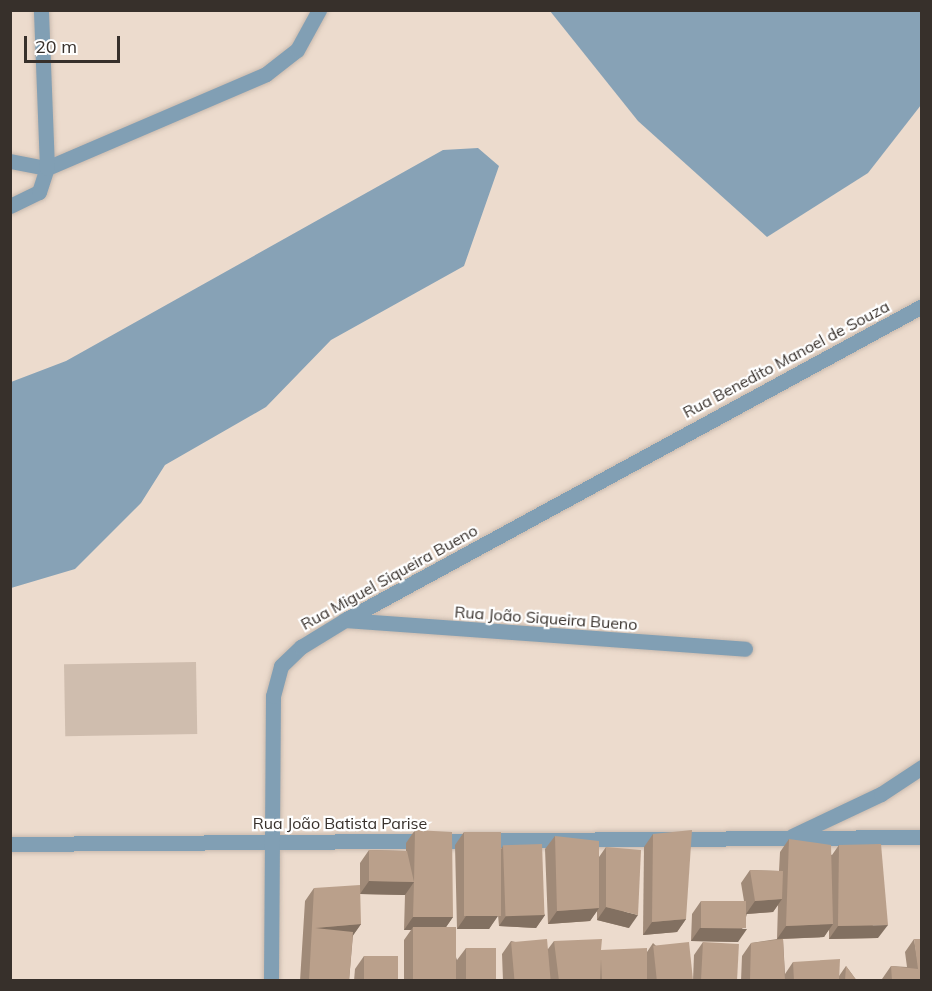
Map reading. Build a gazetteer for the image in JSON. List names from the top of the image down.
{
  "streets": {
    "street": [
      "Rua Benedito Manoel de Souza",
      "Rua Miguel Siqueira Bueno",
      "Rua João Siqueira Bueno",
      "Rua João Batista Parise"
    ]
  },
  "crossings": [
    ["Rua Benedito Manoel de Souza", "Rua Miguel Siqueira Bueno"],
    ["Rua Miguel Siqueira Bueno", "Rua João Siqueira Bueno"],
    ["Rua Miguel Siqueira Bueno", "Rua João Batista Parise"]
  ],
  "scale_bar": "20 m"
}
